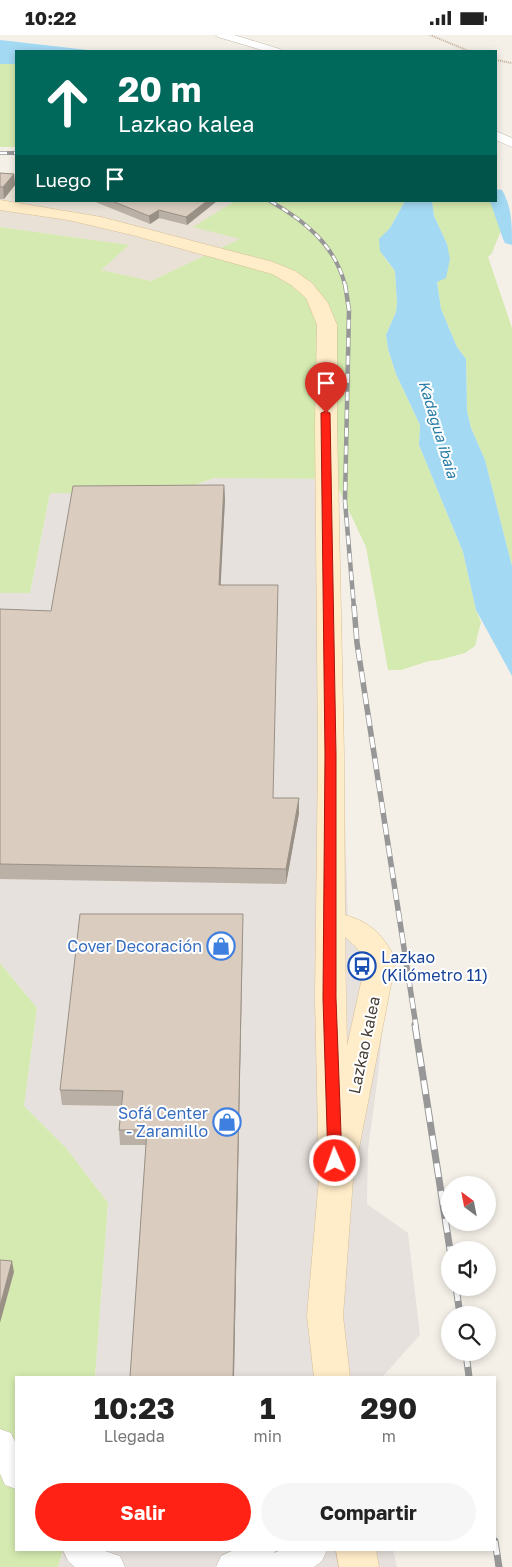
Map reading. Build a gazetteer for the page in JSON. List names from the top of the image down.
{
  "streets": {
    "street": ["Lazkao kalea"]
  },
  "water": ["Kadagua ibaia"],
  "places": {
    "shop": ["Cover Decoración", "Sofá Center - Zaramillo"],
    "bus stop": ["Lazkao (Kilómetro 11)"]
  },
  "north": "top left",
  "page": {
    "status": "10:22",
    "turn": ["20 m", "Lazkao kalea"],
    "then": "Luego",
    "eta": [
      "10:23",
      "Llegada",
      "1",
      "min",
      "290",
      "m"
    ],
    "buttons": ["Salir", "Compartir"]
  }
}
